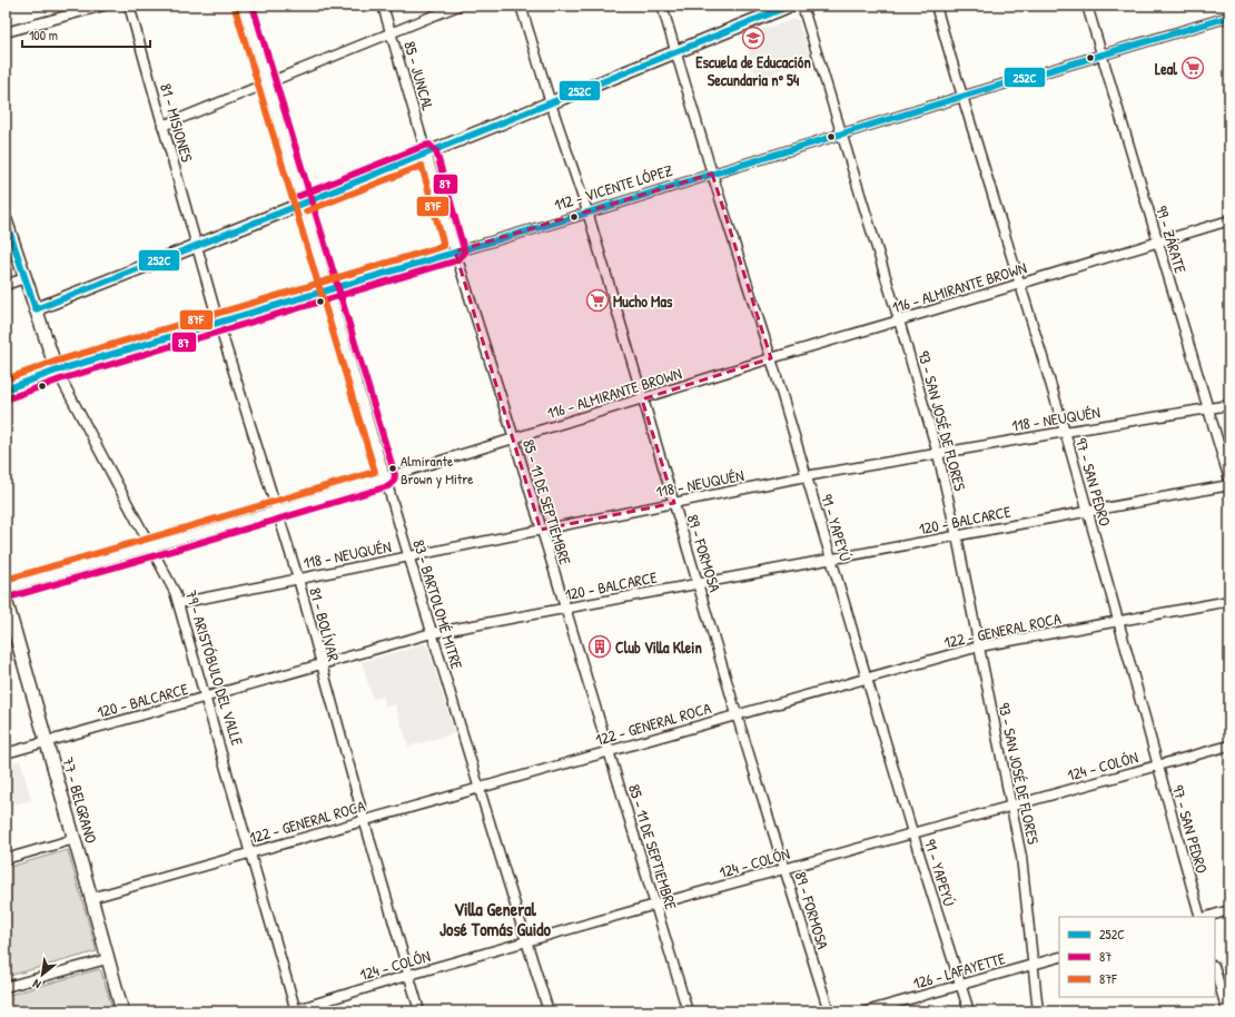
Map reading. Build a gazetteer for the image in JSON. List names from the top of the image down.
{
  "streets": {
    "street": [
      "85 - JUNCAL",
      "81 - MISIONES",
      "112 - VICENTE LÓPEZ",
      "99 - ZÁRATE",
      "116 - ALMIRANTE BROWN",
      "118 - NEUQUÉN",
      "93 - SAN JOSÉ DE FLORES",
      "97 - SAN PEDRO",
      "85 - 11 DE SEPTIEMBRE",
      "120 - BALCARCE",
      "91 - YAPEYÚ",
      "89 - FORMOSA",
      "83 - BARTOLOMÉ MITRE",
      "81 - BOLÍVAR",
      "122 - GENERAL ROCA",
      "79 - ARISTÓBULO DEL VALLE",
      "124 - COLÓN",
      "77 - BELGRANO",
      "126 - LAFAYETTE"
    ]
  },
  "crossings": [
    ["85 - JUNCAL", "85 - 11 DE SEPTIEMBRE"],
    ["81 - MISIONES", "81 - BOLÍVAR"],
    ["112 - VICENTE LÓPEZ", "99 - ZÁRATE"],
    ["112 - VICENTE LÓPEZ", "93 - SAN JOSÉ DE FLORES"],
    ["112 - VICENTE LÓPEZ", "97 - SAN PEDRO"],
    ["112 - VICENTE LÓPEZ", "85 - 11 DE SEPTIEMBRE"],
    ["112 - VICENTE LÓPEZ", "91 - YAPEYÚ"],
    ["112 - VICENTE LÓPEZ", "89 - FORMOSA"],
    ["112 - VICENTE LÓPEZ", "83 - BARTOLOMÉ MITRE"],
    ["112 - VICENTE LÓPEZ", "81 - BOLÍVAR"],
    ["112 - VICENTE LÓPEZ", "79 - ARISTÓBULO DEL VALLE"],
    ["99 - ZÁRATE", "116 - ALMIRANTE BROWN"],
    ["99 - ZÁRATE", "118 - NEUQUÉN"],
    ["116 - ALMIRANTE BROWN", "93 - SAN JOSÉ DE FLORES"],
    ["116 - ALMIRANTE BROWN", "97 - SAN PEDRO"],
    ["116 - ALMIRANTE BROWN", "85 - 11 DE SEPTIEMBRE"],
    ["116 - ALMIRANTE BROWN", "91 - YAPEYÚ"],
    ["116 - ALMIRANTE BROWN", "89 - FORMOSA"],
    ["116 - ALMIRANTE BROWN", "83 - BARTOLOMÉ MITRE"],
    ["116 - ALMIRANTE BROWN", "81 - BOLÍVAR"],
    ["116 - ALMIRANTE BROWN", "79 - ARISTÓBULO DEL VALLE"],
    ["118 - NEUQUÉN", "93 - SAN JOSÉ DE FLORES"],
    ["118 - NEUQUÉN", "97 - SAN PEDRO"],
    ["118 - NEUQUÉN", "85 - 11 DE SEPTIEMBRE"],
    ["118 - NEUQUÉN", "91 - YAPEYÚ"],
    ["118 - NEUQUÉN", "89 - FORMOSA"],
    ["118 - NEUQUÉN", "83 - BARTOLOMÉ MITRE"],
    ["118 - NEUQUÉN", "81 - BOLÍVAR"],
    ["118 - NEUQUÉN", "79 - ARISTÓBULO DEL VALLE"],
    ["93 - SAN JOSÉ DE FLORES", "120 - BALCARCE"],
    ["93 - SAN JOSÉ DE FLORES", "122 - GENERAL ROCA"],
    ["93 - SAN JOSÉ DE FLORES", "124 - COLÓN"],
    ["93 - SAN JOSÉ DE FLORES", "126 - LAFAYETTE"],
    ["97 - SAN PEDRO", "120 - BALCARCE"],
    ["97 - SAN PEDRO", "122 - GENERAL ROCA"],
    ["97 - SAN PEDRO", "124 - COLÓN"],
    ["85 - 11 DE SEPTIEMBRE", "120 - BALCARCE"],
    ["85 - 11 DE SEPTIEMBRE", "122 - GENERAL ROCA"],
    ["85 - 11 DE SEPTIEMBRE", "124 - COLÓN"],
    ["120 - BALCARCE", "91 - YAPEYÚ"],
    ["120 - BALCARCE", "89 - FORMOSA"],
    ["120 - BALCARCE", "83 - BARTOLOMÉ MITRE"],
    ["120 - BALCARCE", "81 - BOLÍVAR"],
    ["120 - BALCARCE", "79 - ARISTÓBULO DEL VALLE"],
    ["120 - BALCARCE", "77 - BELGRANO"],
    ["91 - YAPEYÚ", "122 - GENERAL ROCA"],
    ["91 - YAPEYÚ", "124 - COLÓN"],
    ["91 - YAPEYÚ", "126 - LAFAYETTE"],
    ["89 - FORMOSA", "122 - GENERAL ROCA"],
    ["89 - FORMOSA", "124 - COLÓN"],
    ["83 - BARTOLOMÉ MITRE", "122 - GENERAL ROCA"],
    ["83 - BARTOLOMÉ MITRE", "124 - COLÓN"],
    ["81 - BOLÍVAR", "122 - GENERAL ROCA"],
    ["81 - BOLÍVAR", "124 - COLÓN"],
    ["122 - GENERAL ROCA", "79 - ARISTÓBULO DEL VALLE"],
    ["122 - GENERAL ROCA", "77 - BELGRANO"],
    ["79 - ARISTÓBULO DEL VALLE", "124 - COLÓN"]
  ],
  "districts": ["Villa General José Tomás Guido"],
  "places": {
    "school or university": ["Escuela de Educación Secundaria nº 54"],
    "supermarket": ["Leal", "Mucho Mas"],
    "other": ["Almirante Brown y Mitre"],
    "building": ["Club Villa Klein"]
  },
  "lines": ["transit line 252C", "transit line 87", "transit line 87F"],
  "legend": ["252C", "87", "87F"],
  "scale_bar": "100 m",
  "north": "bottom left"
}
